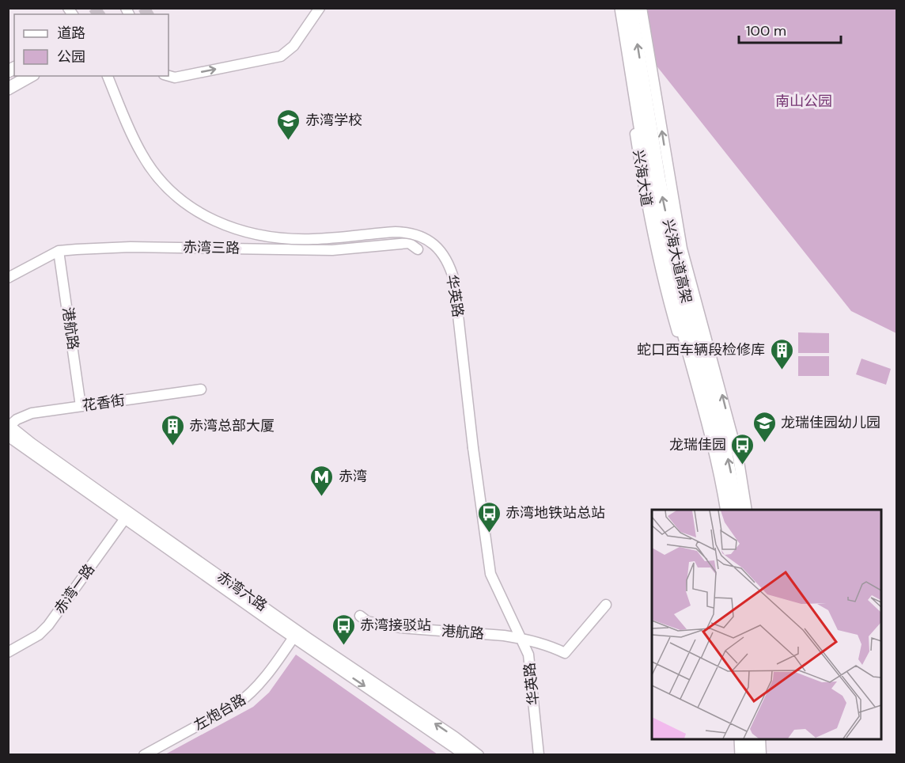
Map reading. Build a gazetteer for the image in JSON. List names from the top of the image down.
{
  "streets": {
    "main road": ["兴海大道高架"],
    "street": [
      "兴海大道",
      "赤湾三路",
      "华英路",
      "港航路",
      "花香街",
      "赤湾一路",
      "赤湾六路",
      "左炮台路"
    ]
  },
  "crossings": [
    ["赤湾三路", "港航路"],
    ["华英路", "港航路"],
    ["港航路", "花香街"],
    ["花香街", "赤湾六路"],
    ["赤湾一路", "赤湾六路"],
    ["赤湾六路", "左炮台路"]
  ],
  "parks": ["南山公园"],
  "places": {
    "school or university": ["赤湾学校", "龙瑞佳园幼儿园"],
    "building": ["蛇口西车辆段检修库", "赤湾总部大厦"],
    "bus stop": ["龙瑞佳园", "赤湾地铁站总站", "赤湾接驳站"],
    "metro station": ["赤湾"]
  },
  "legend": ["道路", "公园"],
  "scale_bar": "100 m"
}
